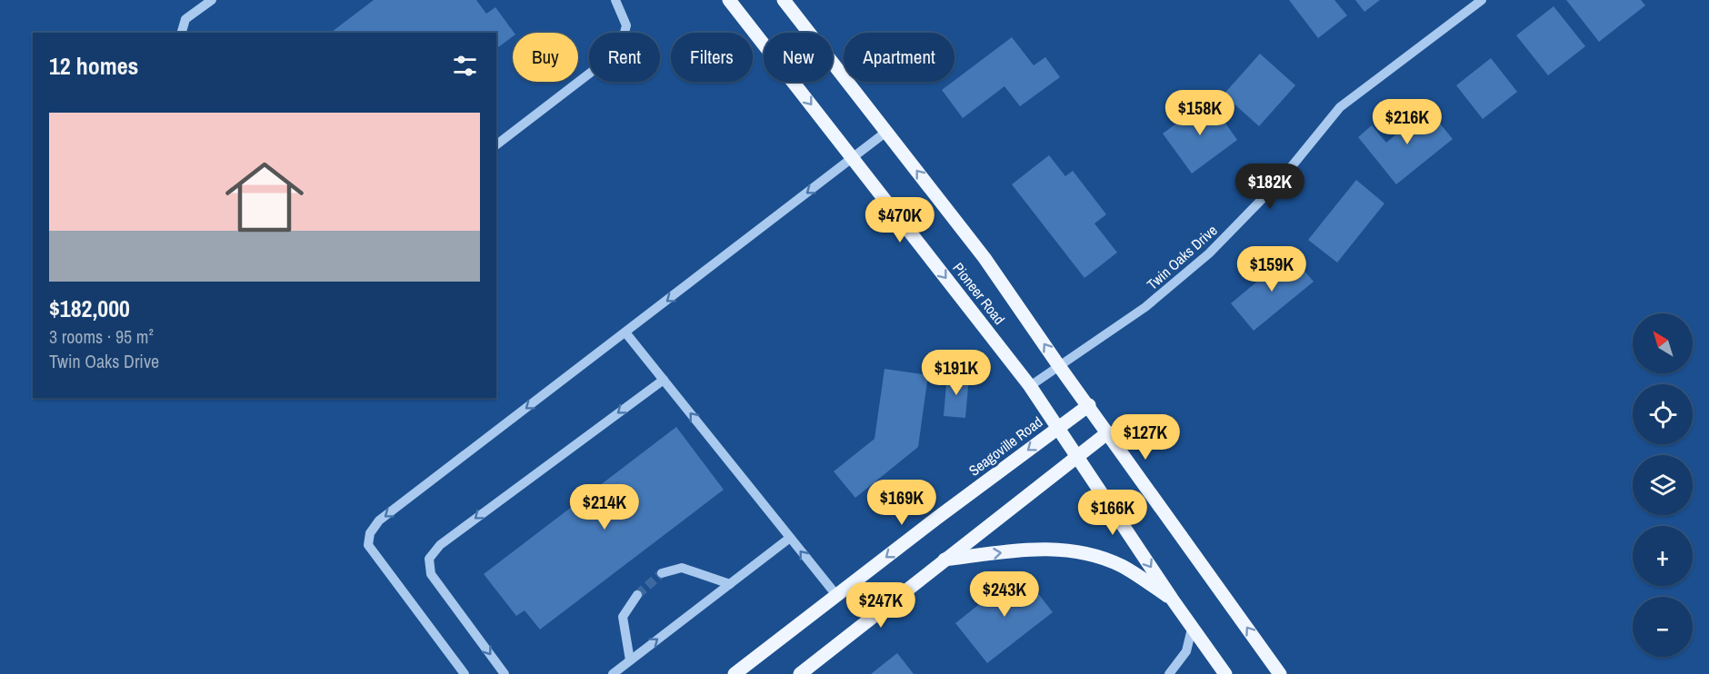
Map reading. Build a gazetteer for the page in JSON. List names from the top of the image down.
{
  "streets": {
    "main road": ["Pioneer Road", "Seagoville Road"],
    "street": ["Twin Oaks Drive"]
  },
  "crossings": [
    ["Twin Oaks Drive", "Pioneer Road"],
    ["Pioneer Road", "Seagoville Road"]
  ],
  "north": "top left",
  "page": {
    "chip": [
      "Buy",
      "Rent",
      "Filters",
      "New",
      "Apartment"
    ],
    "heading": "12 homes",
    "price": [
      "$158K",
      "$216K",
      "$182K",
      "$470K",
      "$159K",
      "$191K",
      "$127K",
      "$169K",
      "$214K",
      "$166K",
      "$243K",
      "$247K"
    ],
    "list": [
      {
        "name": "$182,000",
        "note": "3 rooms · 95 m² · Twin Oaks Drive"
      }
    ],
    "map_buttons": ["+", "−"]
  }
}
